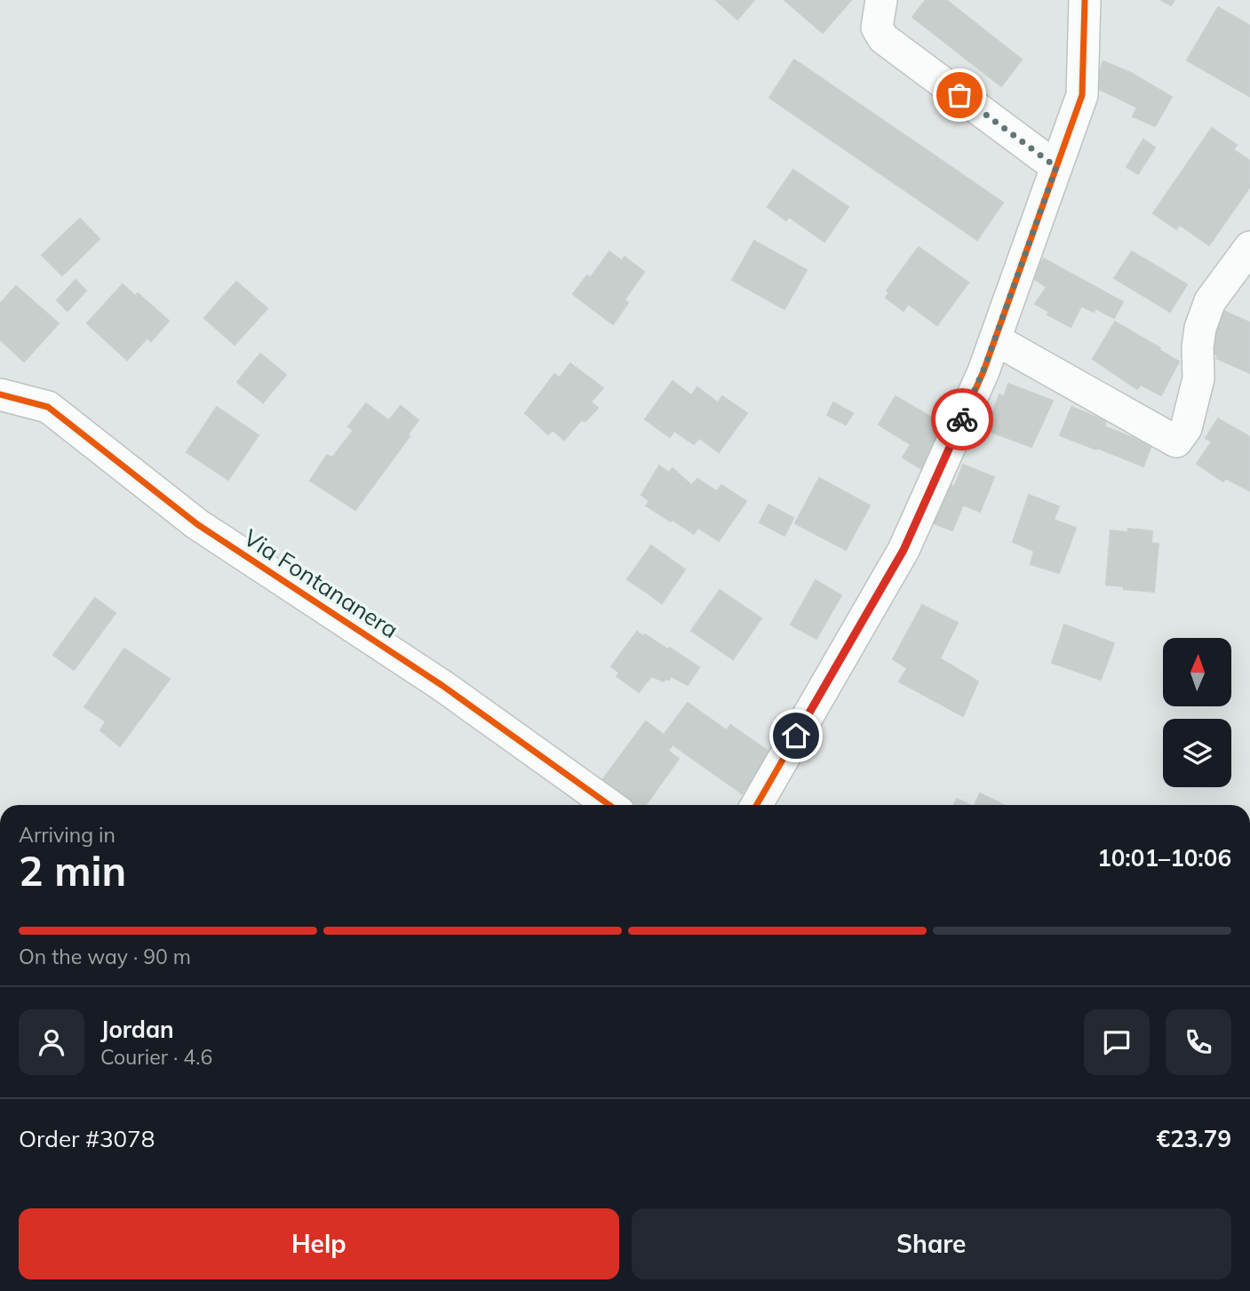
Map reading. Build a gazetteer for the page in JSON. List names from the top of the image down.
{
  "streets": {
    "street": ["Via Fontananera"]
  },
  "north": "top",
  "page": {
    "heading": ["2 min", "Arriving in", "10:01–10:06"],
    "panel": [
      "Jordan",
      "Courier · 4.6",
      "Order #3078",
      "€23.79"
    ],
    "bar": "On the way · 90 m",
    "buttons": ["Help", "Share"]
  }
}
